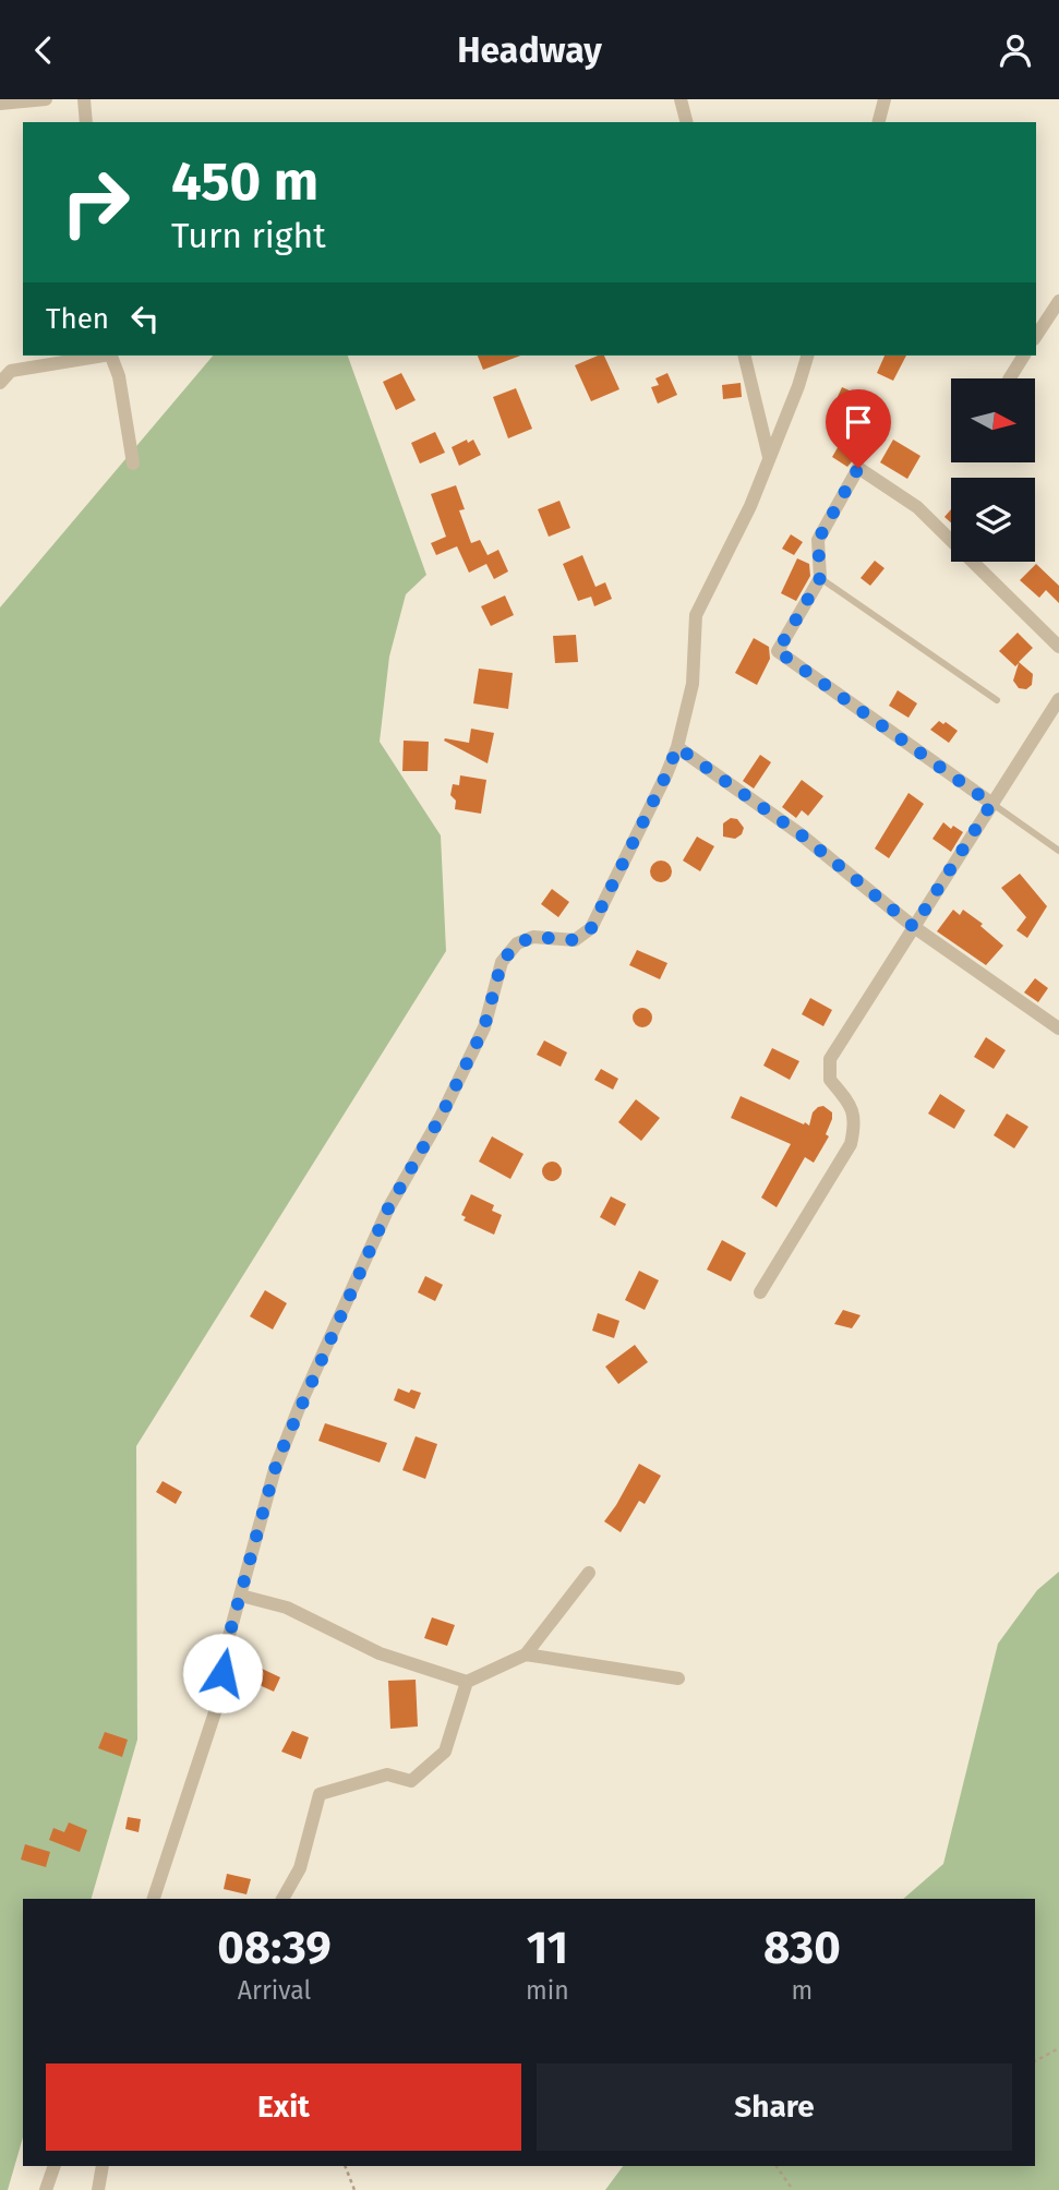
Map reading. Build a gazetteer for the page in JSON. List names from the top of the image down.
{
  "north": "right",
  "page": {
    "header": "Headway",
    "turn": ["450 m", "Turn right"],
    "then": "Then",
    "eta": [
      "08:39",
      "Arrival",
      "11",
      "min",
      "830",
      "m"
    ],
    "buttons": ["Exit", "Share"]
  }
}
